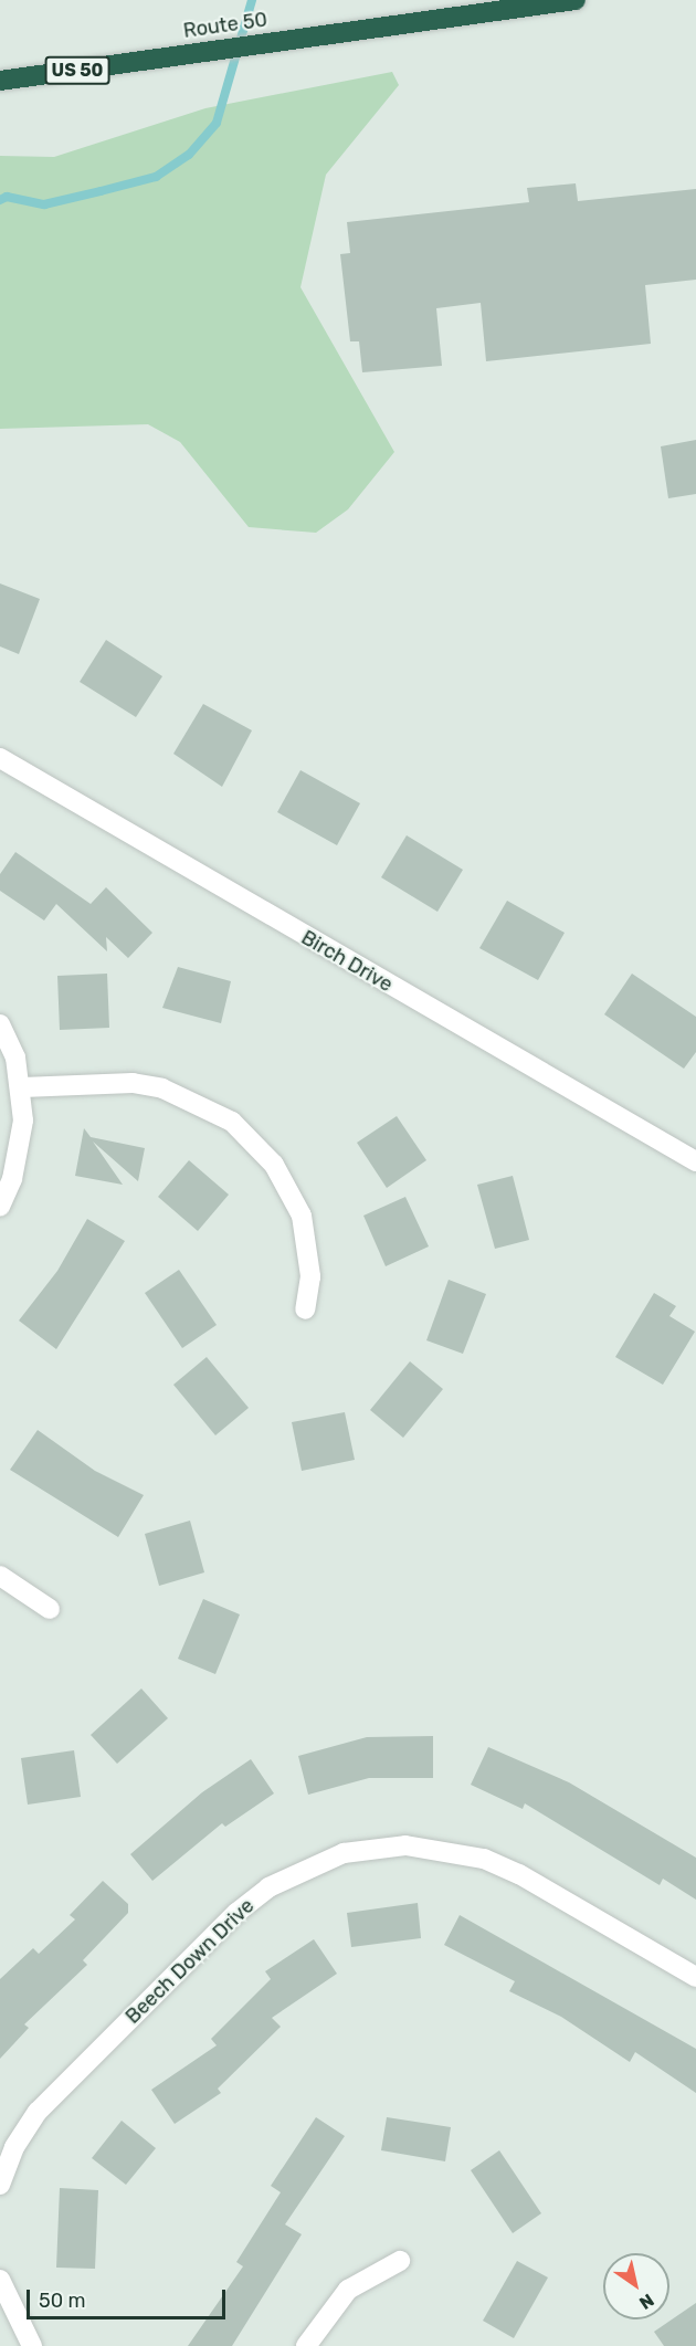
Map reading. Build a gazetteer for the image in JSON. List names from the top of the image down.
{
  "streets": {
    "highway": ["Route 50", "US 50"],
    "street": ["Birch Drive", "Beech Down Drive"]
  },
  "scale_bar": "50 m",
  "north": "bottom right"
}
